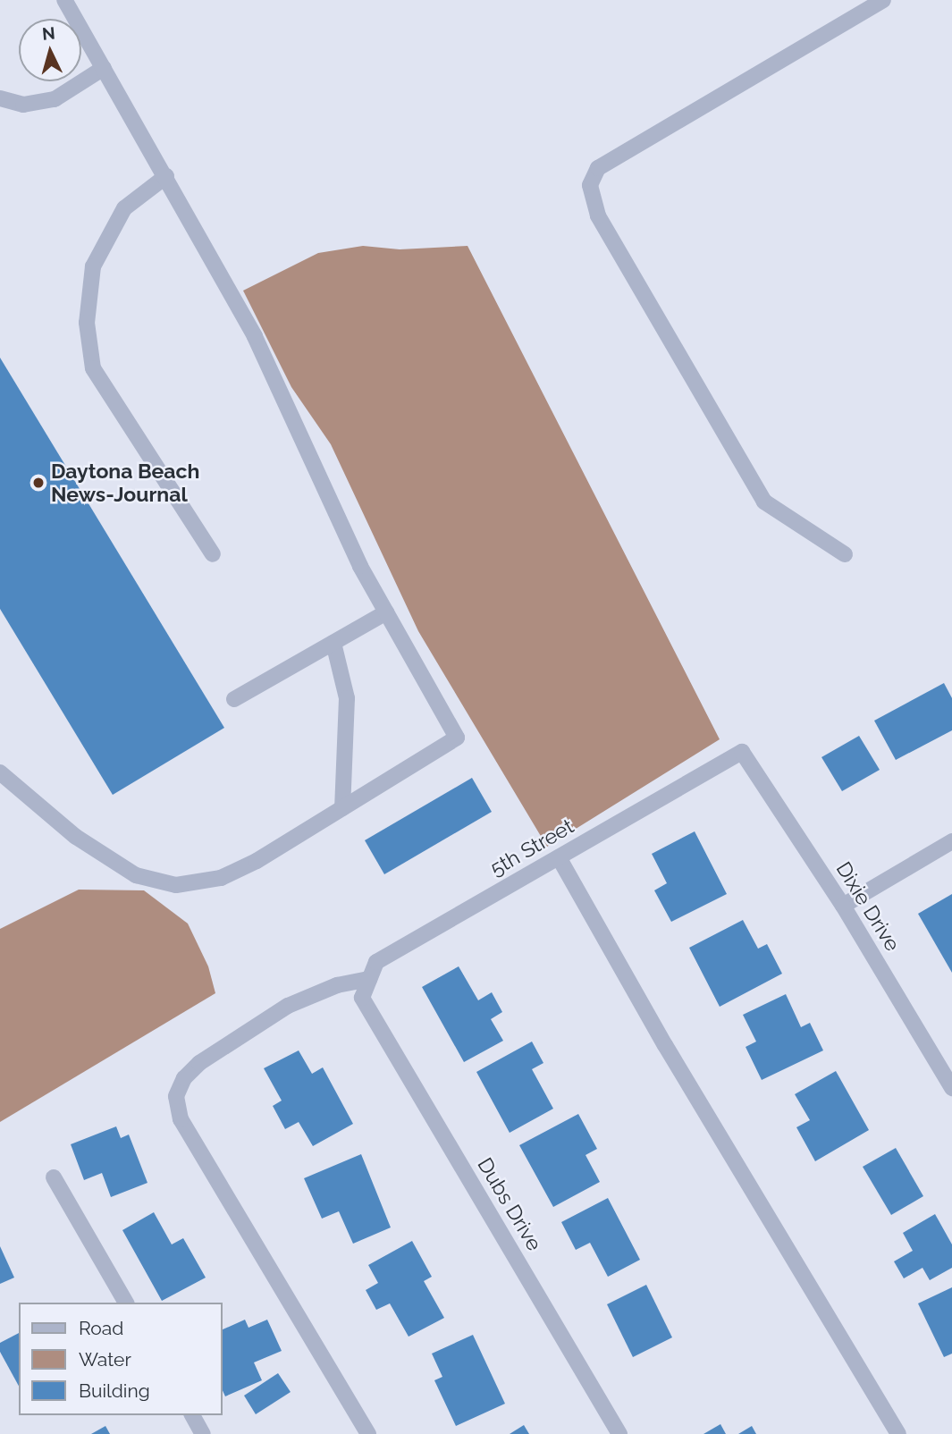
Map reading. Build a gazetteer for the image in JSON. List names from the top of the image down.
{
  "streets": {
    "street": ["5th Street", "Dixie Drive", "Dubs Drive"]
  },
  "crossings": [
    ["5th Street", "Dixie Drive"],
    ["5th Street", "Dubs Drive"]
  ],
  "places": ["Daytona Beach News-Journal"],
  "legend": ["Road", "Water", "Building"],
  "north": "top"
}
